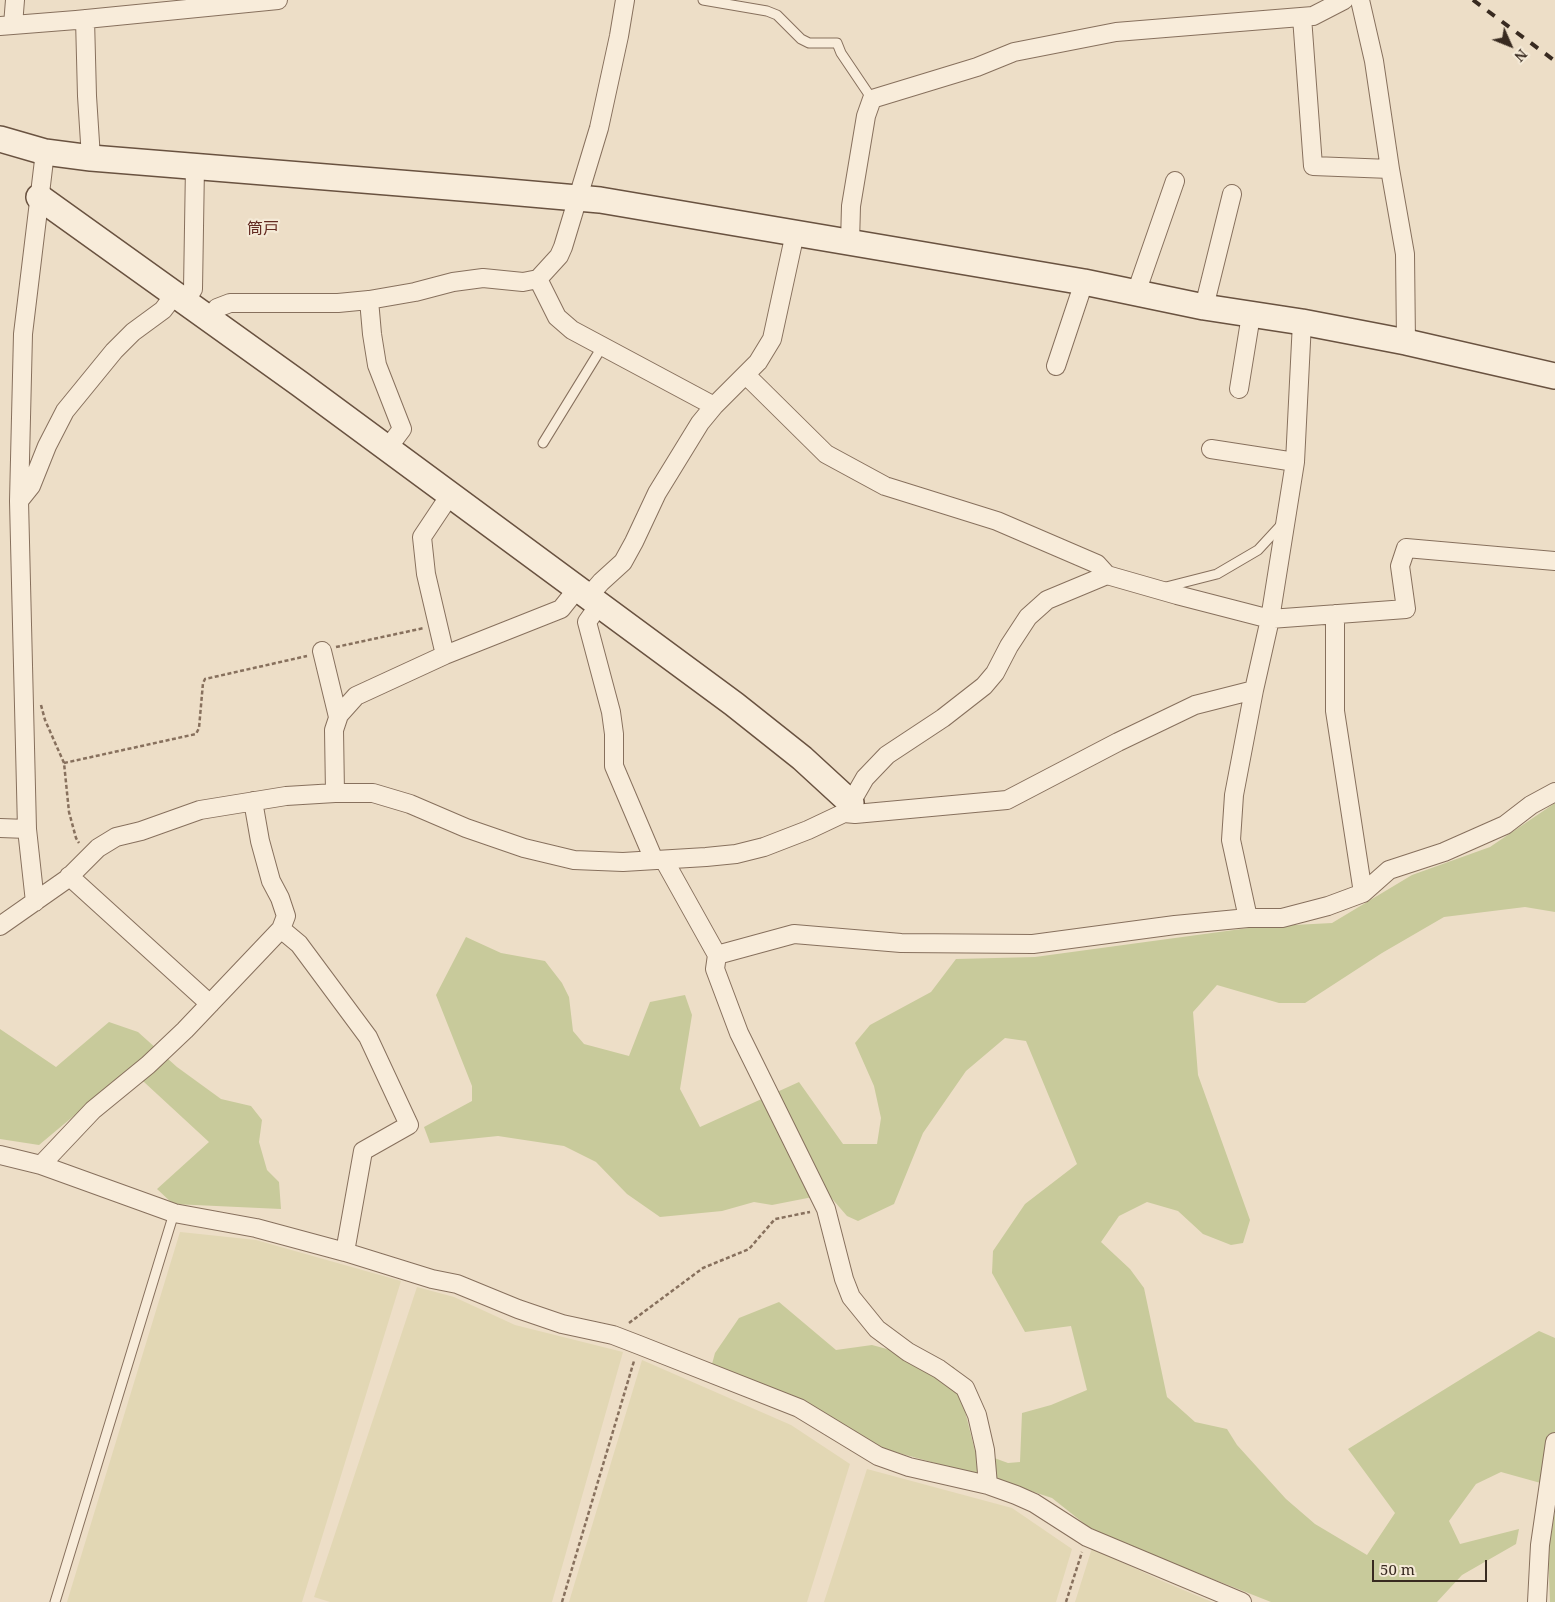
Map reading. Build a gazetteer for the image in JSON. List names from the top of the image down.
{
  "districts": ["筒戸"],
  "scale_bar": "50 m",
  "north": "bottom right"
}
